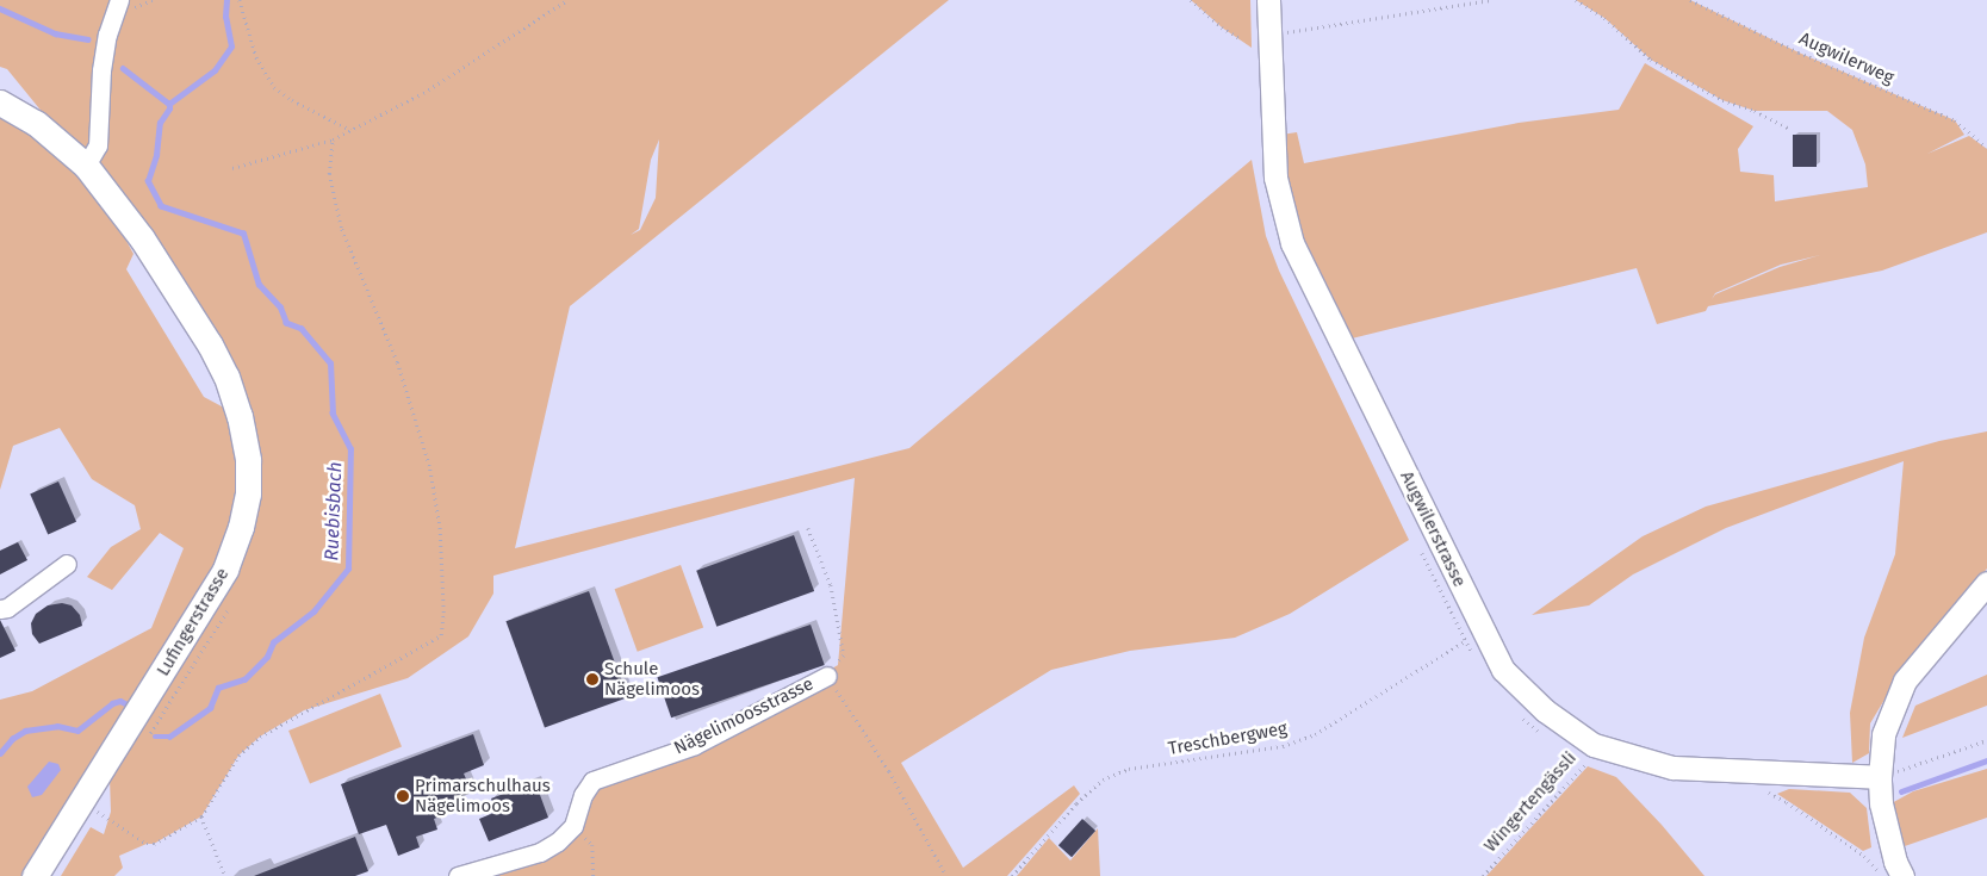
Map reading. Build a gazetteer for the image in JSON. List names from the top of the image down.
{
  "streets": {
    "main road": ["Lufingerstrasse"],
    "street": ["Augwilerstrasse", "Nägelimoosstrasse"],
    "path": ["Augwilerweg", "Treschbergweg", "Wingertengässli"]
  },
  "crossings": [
    ["Augwilerstrasse", "Wingertengässli"]
  ],
  "water": ["Ruebisbach"],
  "places": ["Schule Nägelimoos", "Primarschulhaus Nägelimoos"]
}
